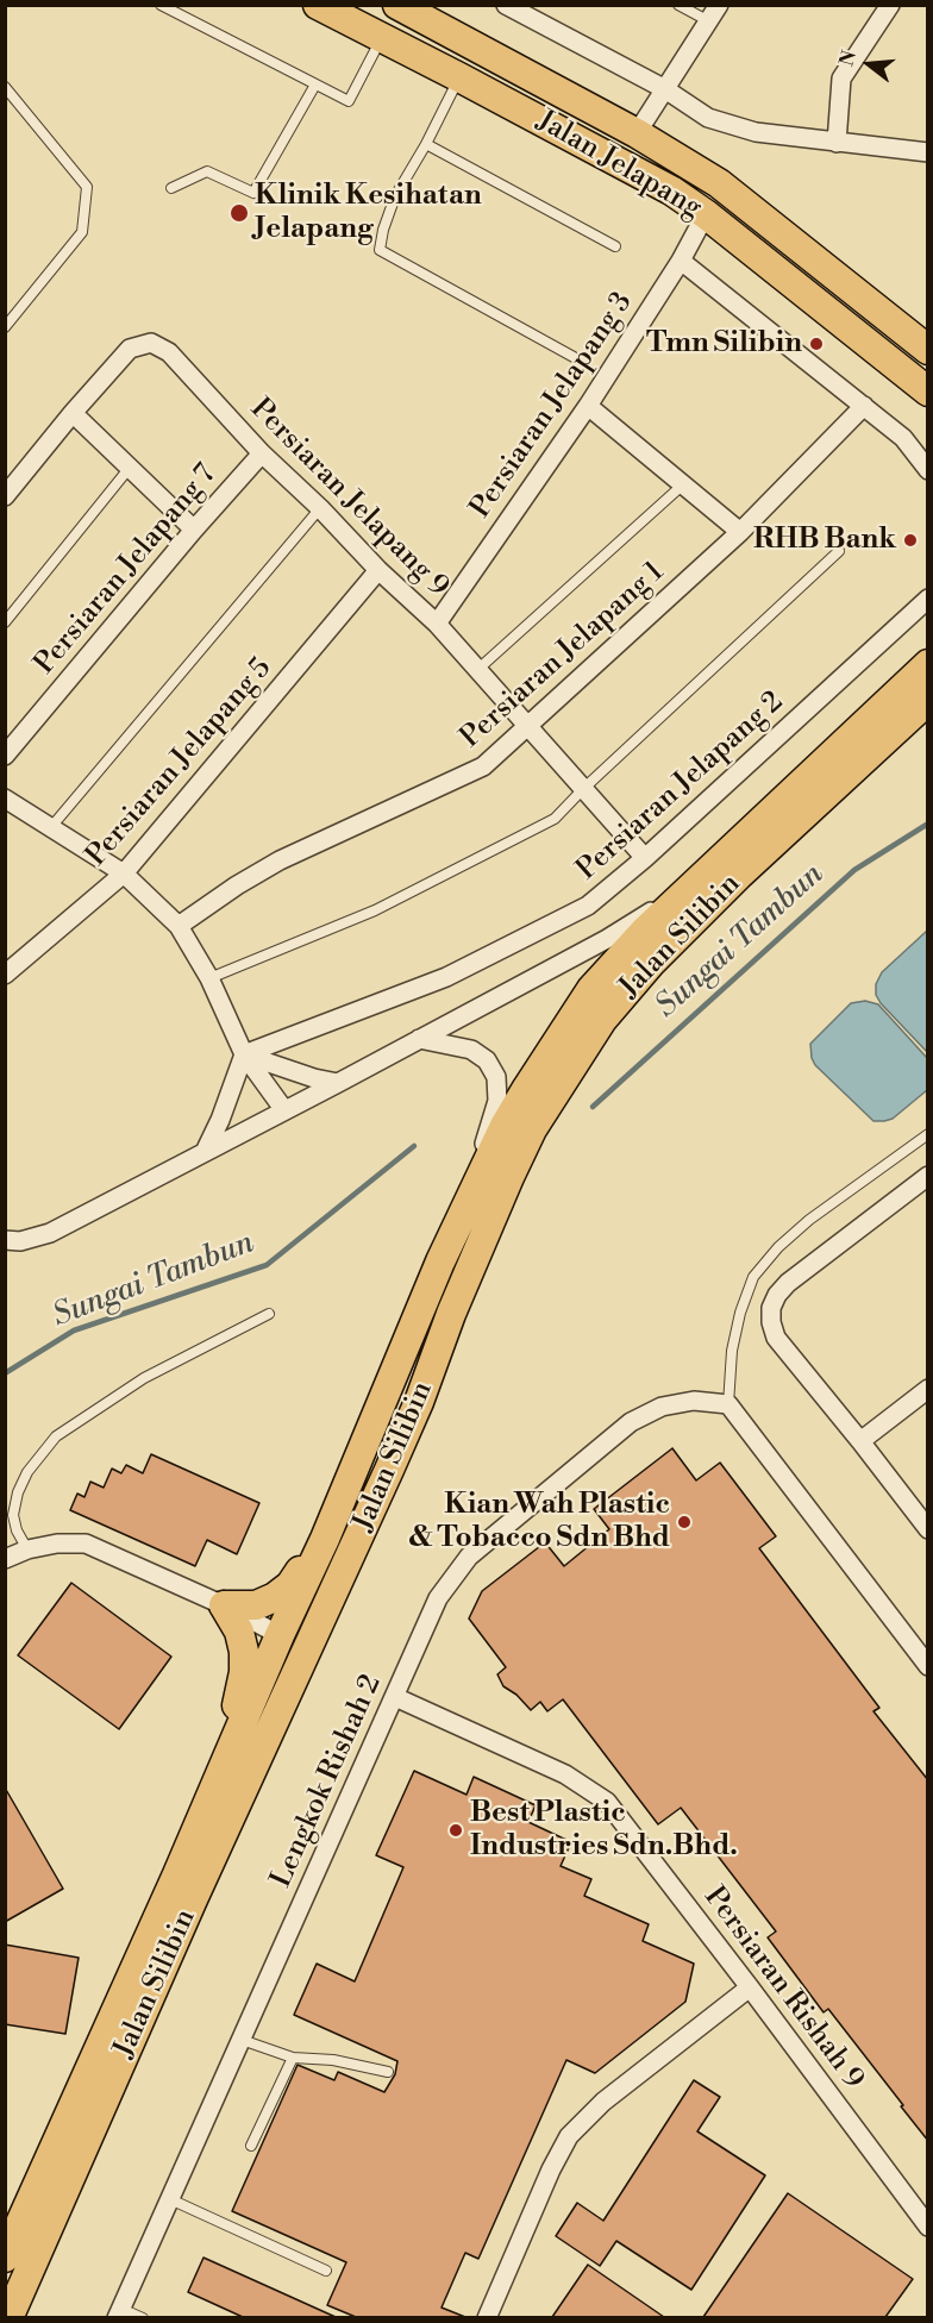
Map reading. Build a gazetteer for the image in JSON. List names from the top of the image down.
{
  "streets": {
    "main road": ["Jalan Jelapang", "Jalan Silibin"],
    "street": [
      "Persiaran Jelapang 3",
      "Persiaran Jelapang 9",
      "Persiaran Jelapang 7",
      "Persiaran Jelapang 1",
      "Persiaran Jelapang 5",
      "Persiaran Jelapang 2",
      "Lengkok Rishah 2",
      "Persiaran Rishah 9"
    ]
  },
  "crossings": [
    ["Jalan Jelapang", "Persiaran Jelapang 3"],
    ["Persiaran Jelapang 3", "Persiaran Jelapang 9"],
    ["Persiaran Jelapang 9", "Persiaran Jelapang 7"],
    ["Persiaran Jelapang 9", "Persiaran Jelapang 1"],
    ["Persiaran Jelapang 9", "Persiaran Jelapang 5"],
    ["Persiaran Jelapang 9", "Persiaran Jelapang 2"],
    ["Lengkok Rishah 2", "Persiaran Rishah 9"]
  ],
  "water": ["Sungai Tambun"],
  "places": [
    "Klinik Kesihatan Jelapang",
    "Tmn Silibin",
    "RHB Bank",
    "Kian Wah Plastic & Tobacco Sdn Bhd",
    "Best Plastic Industries Sdn.Bhd."
  ],
  "north": "left"
}
